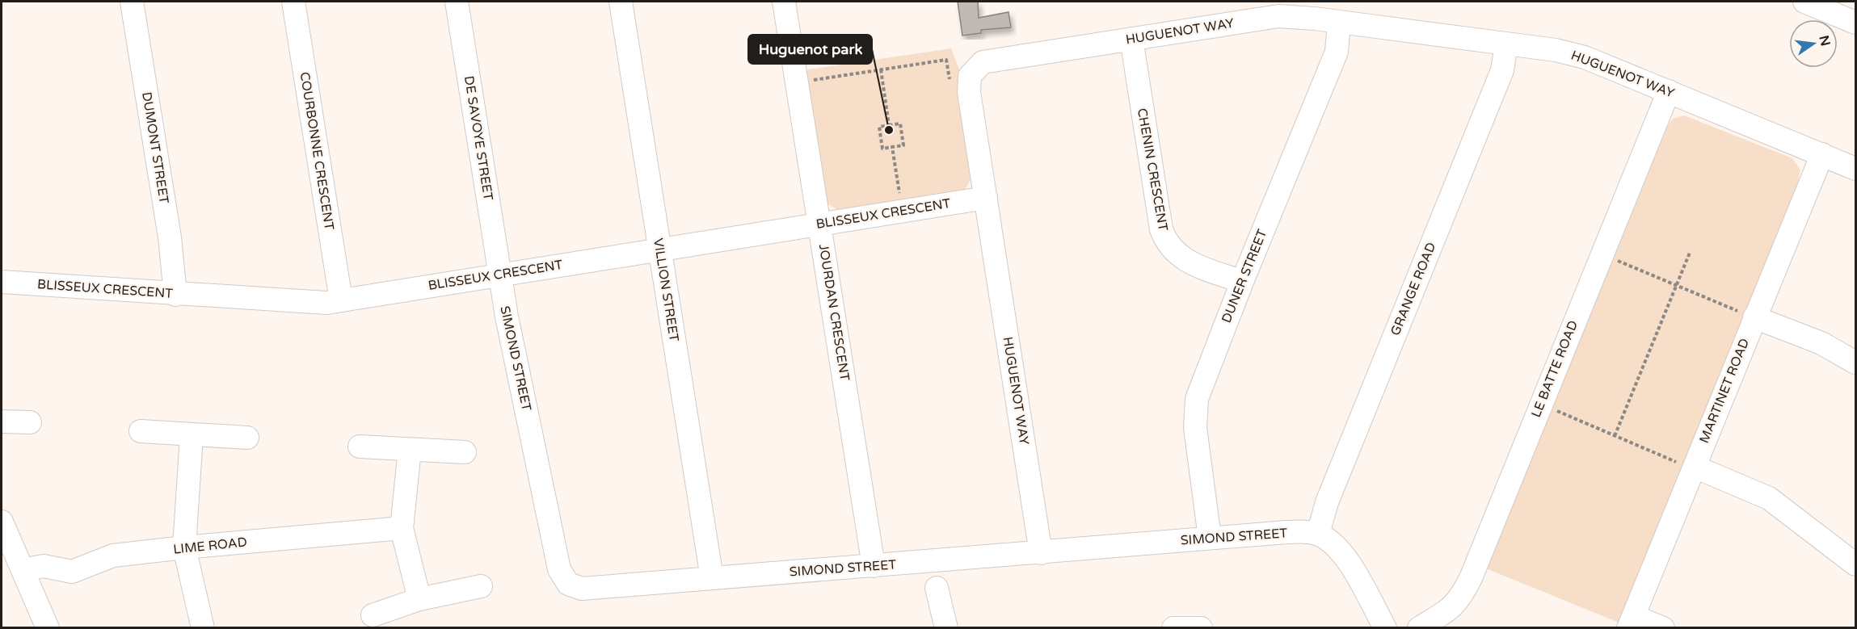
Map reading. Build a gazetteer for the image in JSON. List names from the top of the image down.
{
  "streets": {
    "street": [
      "HUGUENOT WAY",
      "DE SAVOYE STREET",
      "DUMONT STREET",
      "COURBONNE CRESCENT",
      "CHENIN CRESCENT",
      "BLISSEUX CRESCENT",
      "DUNER STREET",
      "GRANGE ROAD",
      "VILLION STREET",
      "JOURDAN CRESCENT",
      "SIMOND STREET",
      "LE BATTE ROAD",
      "MARTINET ROAD",
      "LIME ROAD"
    ]
  },
  "crossings": [
    ["HUGUENOT WAY", "CHENIN CRESCENT"],
    ["HUGUENOT WAY", "BLISSEUX CRESCENT"],
    ["HUGUENOT WAY", "DUNER STREET"],
    ["HUGUENOT WAY", "GRANGE ROAD"],
    ["HUGUENOT WAY", "SIMOND STREET"],
    ["HUGUENOT WAY", "LE BATTE ROAD"],
    ["HUGUENOT WAY", "MARTINET ROAD"],
    ["DE SAVOYE STREET", "BLISSEUX CRESCENT"],
    ["DE SAVOYE STREET", "SIMOND STREET"],
    ["DUMONT STREET", "BLISSEUX CRESCENT"],
    ["COURBONNE CRESCENT", "BLISSEUX CRESCENT"],
    ["CHENIN CRESCENT", "DUNER STREET"],
    ["BLISSEUX CRESCENT", "VILLION STREET"],
    ["BLISSEUX CRESCENT", "JOURDAN CRESCENT"],
    ["BLISSEUX CRESCENT", "SIMOND STREET"],
    ["DUNER STREET", "SIMOND STREET"],
    ["GRANGE ROAD", "SIMOND STREET"],
    ["VILLION STREET", "SIMOND STREET"],
    ["JOURDAN CRESCENT", "SIMOND STREET"]
  ],
  "places": ["Huguenot park"],
  "north": "right"
}
